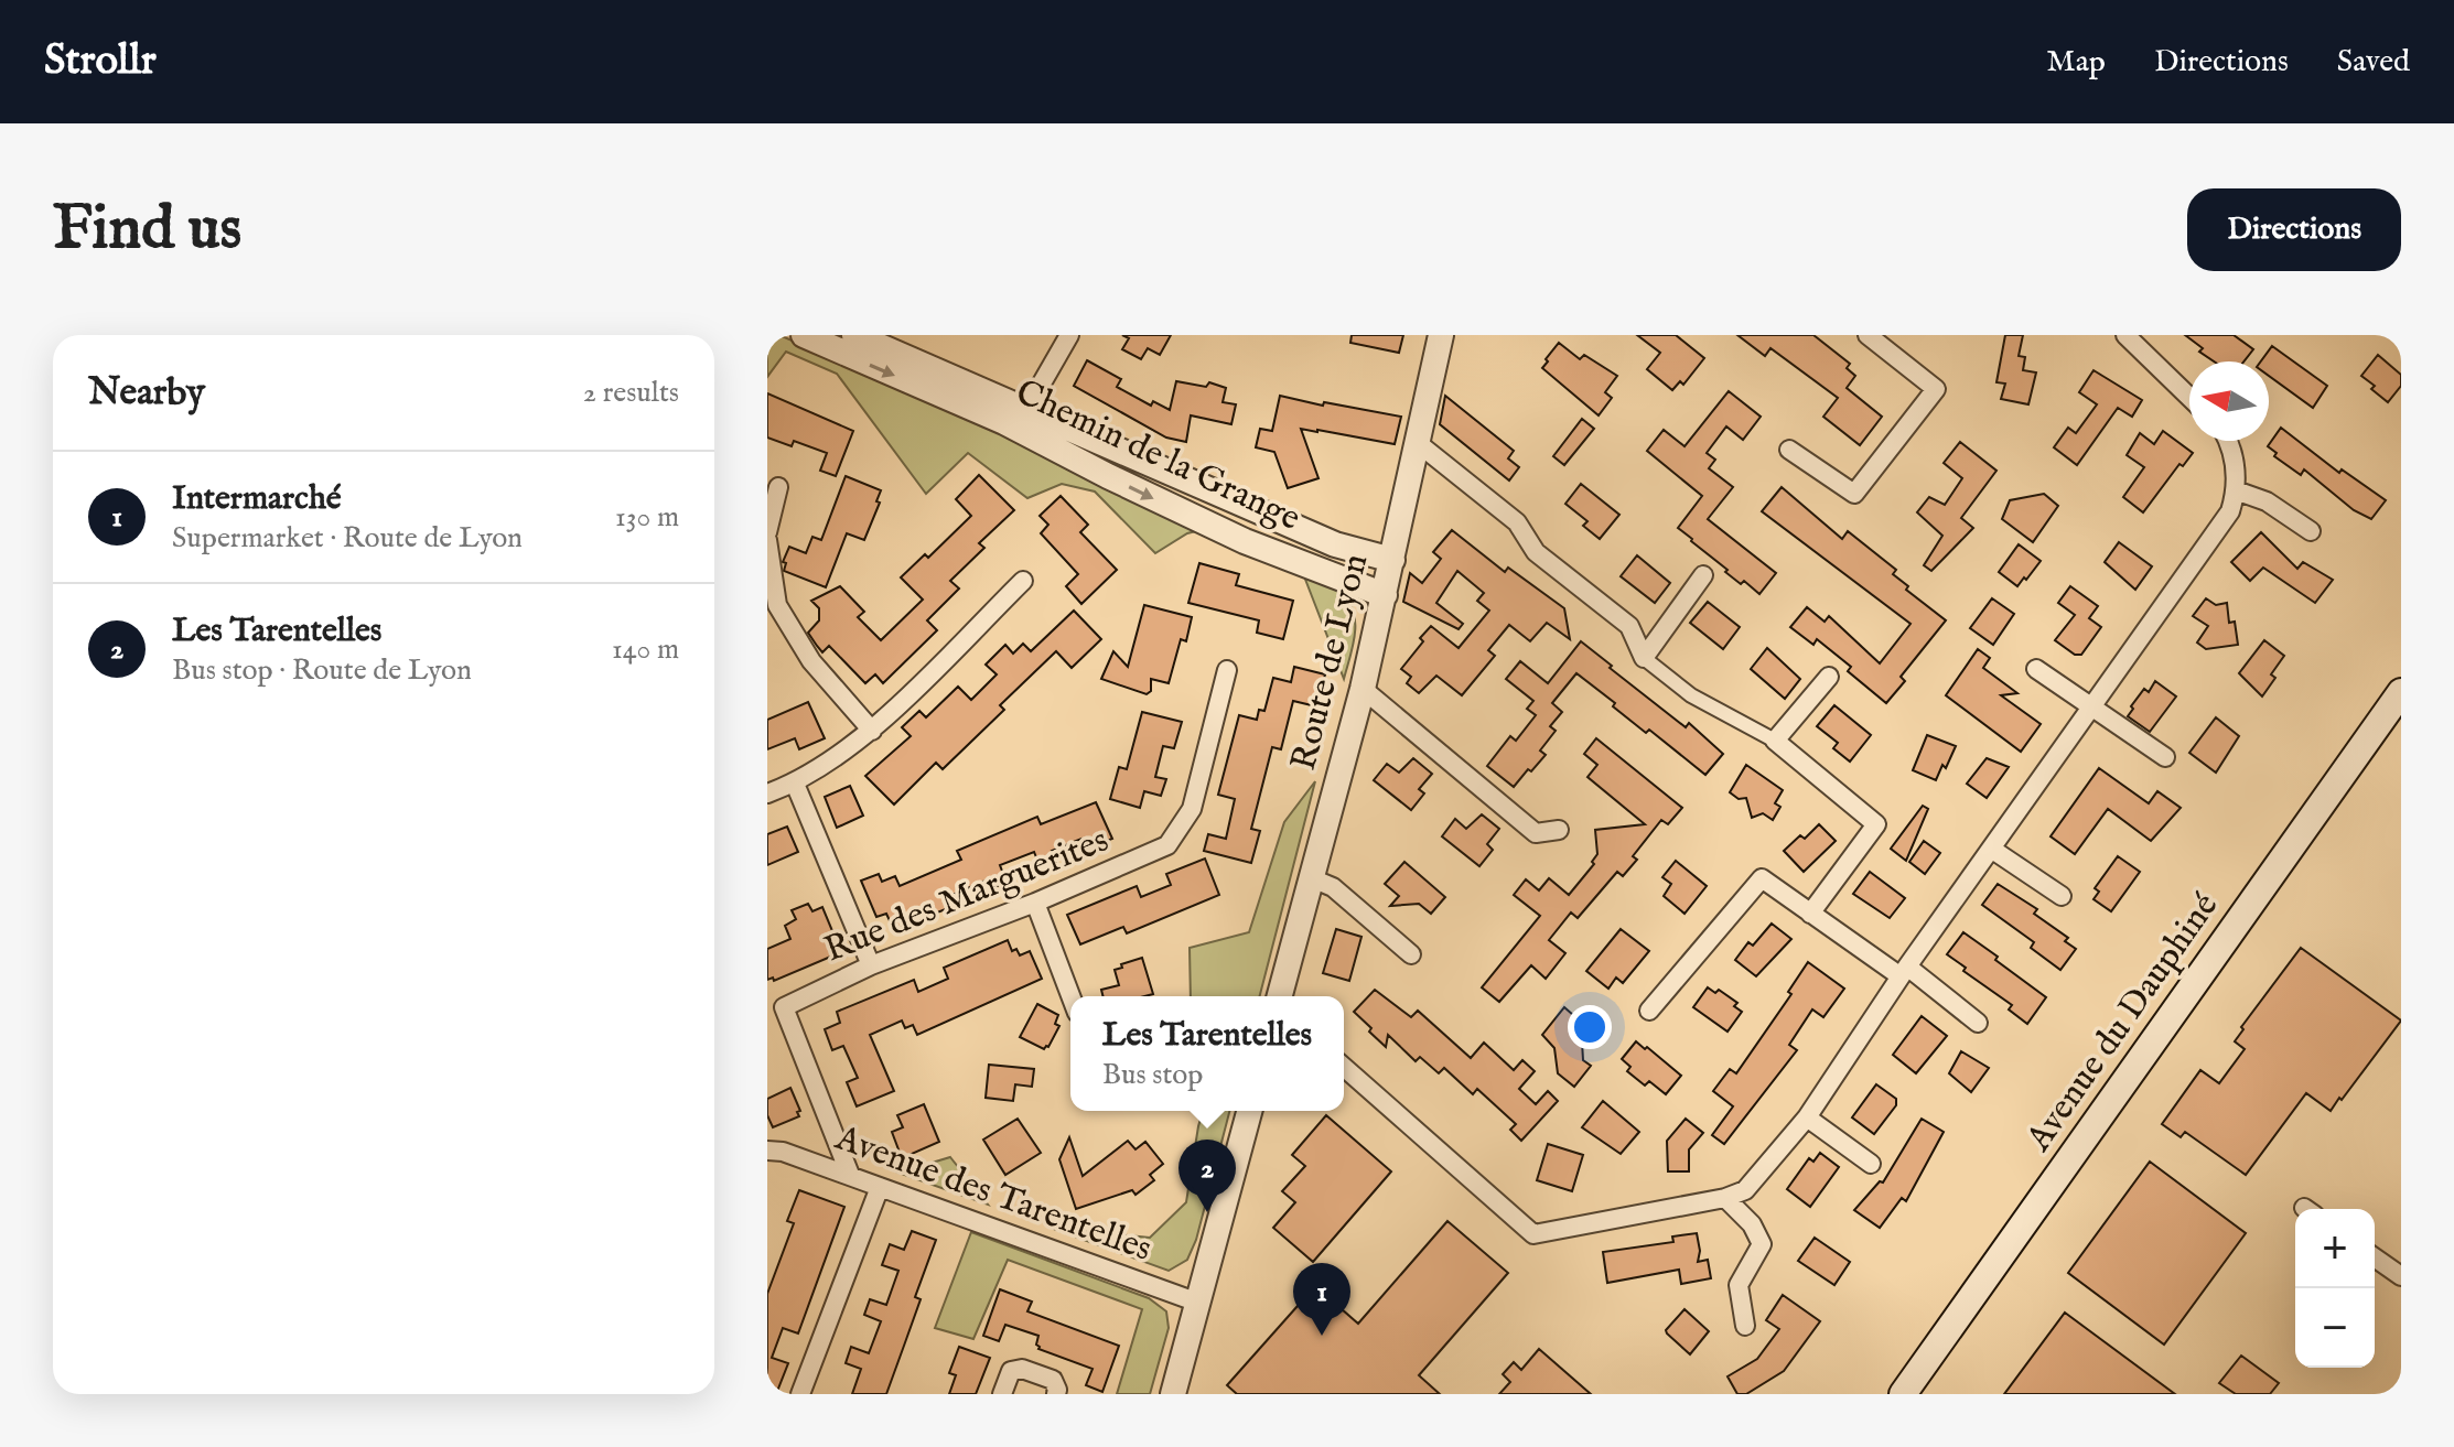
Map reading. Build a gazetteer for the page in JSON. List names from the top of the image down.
{
  "streets": {
    "main road": ["Avenue du Dauphiné"],
    "street": [
      "Chemin de la Grange",
      "Route de Lyon",
      "Rue des Marguerites",
      "Avenue des Tarentelles"
    ]
  },
  "crossings": [
    ["Chemin de la Grange", "Route de Lyon"],
    ["Rue des Marguerites", "Avenue des Tarentelles"]
  ],
  "north": "left",
  "page": {
    "header": "Strollr",
    "nav": ["Map", "Directions", "Saved"],
    "buttons": "Directions",
    "title": "Find us",
    "heading": ["Nearby", "2 results"],
    "list": [
      {
        "mark": "1",
        "name": "Intermarché",
        "note": "Supermarket · Route de Lyon",
        "value": "130 m"
      },
      {
        "mark": "2",
        "name": "Les Tarentelles",
        "note": "Bus stop · Route de Lyon",
        "value": "140 m"
      }
    ],
    "popup": ["Les Tarentelles", "Bus stop"],
    "pins": ["2", "1"],
    "map_buttons": ["+", "−"]
  }
}
